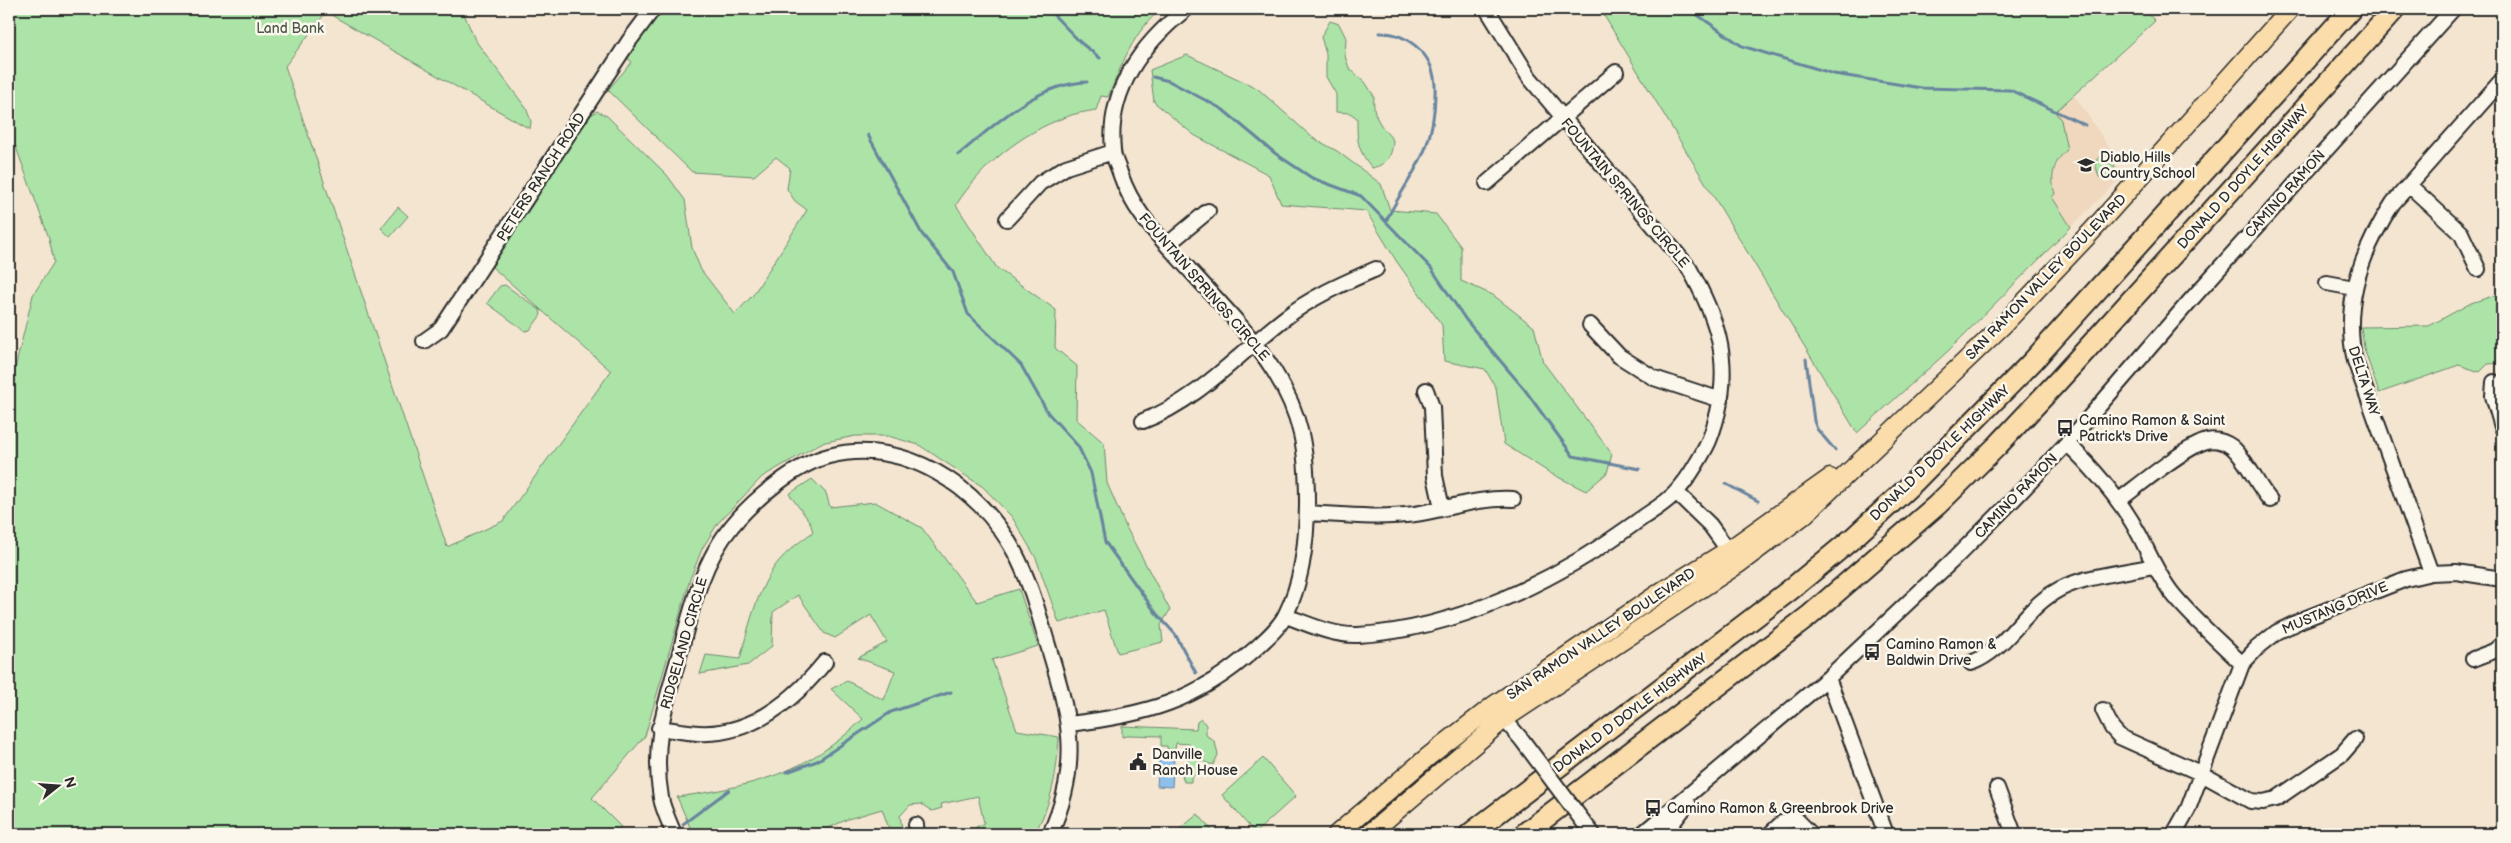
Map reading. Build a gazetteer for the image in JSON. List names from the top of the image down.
{
  "streets": {
    "highway": ["DONALD D DOYLE HIGHWAY"],
    "main road": ["SAN RAMON VALLEY BOULEVARD"],
    "street": [
      "PETERS RANCH ROAD",
      "FOUNTAIN SPRINGS CIRCLE",
      "CAMINO RAMON",
      "DELTA WAY",
      "MUSTANG DRIVE",
      "RIDGELAND CIRCLE"
    ]
  },
  "crossings": [
    ["FOUNTAIN SPRINGS CIRCLE", "RIDGELAND CIRCLE"],
    ["DELTA WAY", "MUSTANG DRIVE"]
  ],
  "parks": ["Land Bank"],
  "places": {
    "school or university": ["Diablo Hills Country School"],
    "bus stop": ["Camino Ramon & Saint Patrick's Drive", "Camino Ramon & Baldwin Drive", "Camino Ramon & Greenbrook Drive"],
    "public building": ["Danville Ranch House"]
  },
  "north": "right"
}
